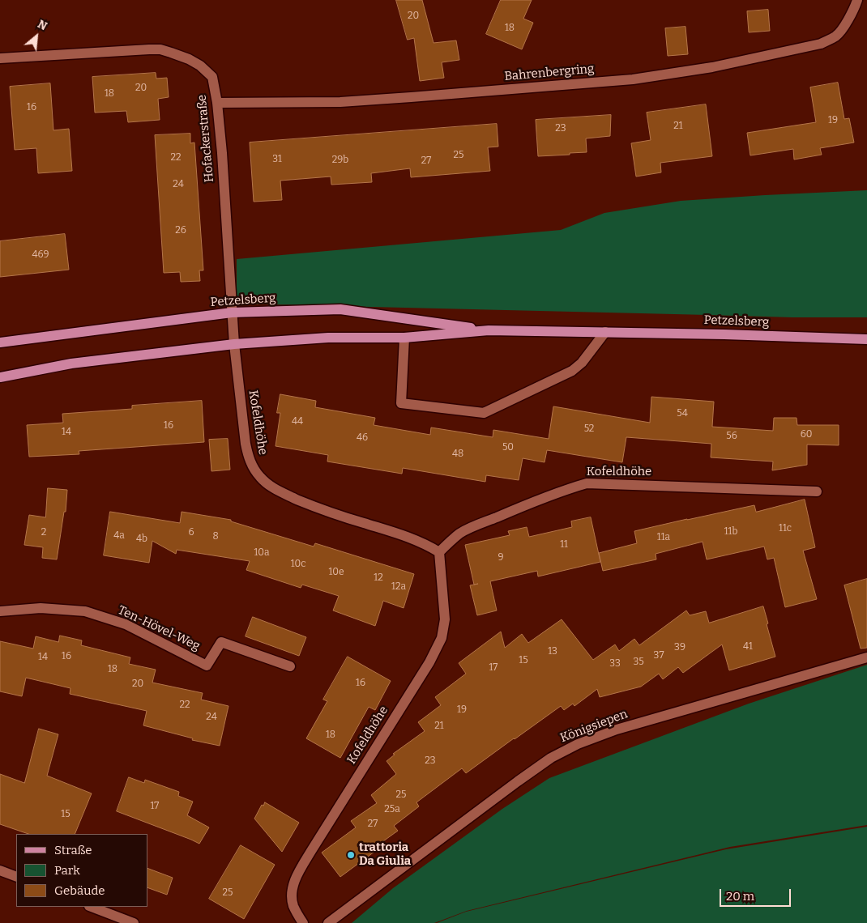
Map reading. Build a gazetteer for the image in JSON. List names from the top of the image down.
{
  "streets": {
    "main road": ["Petzelsberg"],
    "street": [
      "Bahrenbergring",
      "Hofackerstraße",
      "Kofeldhöhe",
      "Ten-Hövel-Weg",
      "Königsiepen"
    ]
  },
  "crossings": [
    ["Bahrenbergring", "Hofackerstraße"],
    ["Hofackerstraße", "Petzelsberg"],
    ["Hofackerstraße", "Kofeldhöhe"],
    ["Petzelsberg", "Kofeldhöhe"]
  ],
  "places": ["trattoria Da Giulia"],
  "house_numbers": [
    "20",
    "18",
    "20",
    "18",
    "16",
    "19",
    "21",
    "23",
    "25",
    "22",
    "31",
    "29b",
    "27",
    "24",
    "26",
    "469",
    "54",
    "44",
    "16",
    "52",
    "14",
    "60",
    "56",
    "46",
    "50",
    "48",
    "11c",
    "11b",
    "2",
    "6",
    "4a",
    "8",
    "11a",
    "4b",
    "11",
    "10a",
    "9",
    "10c",
    "10e",
    "12",
    "12a",
    "41",
    "39",
    "13",
    "37",
    "16",
    "14",
    "15",
    "35",
    "33",
    "17",
    "18",
    "16",
    "20",
    "22",
    "19",
    "24",
    "21",
    "18",
    "23",
    "25",
    "17",
    "25a",
    "15",
    "27",
    "25"
  ],
  "legend": ["Straße", "Park", "Gebäude"],
  "scale_bar": "20 m",
  "north": "top right"
}
